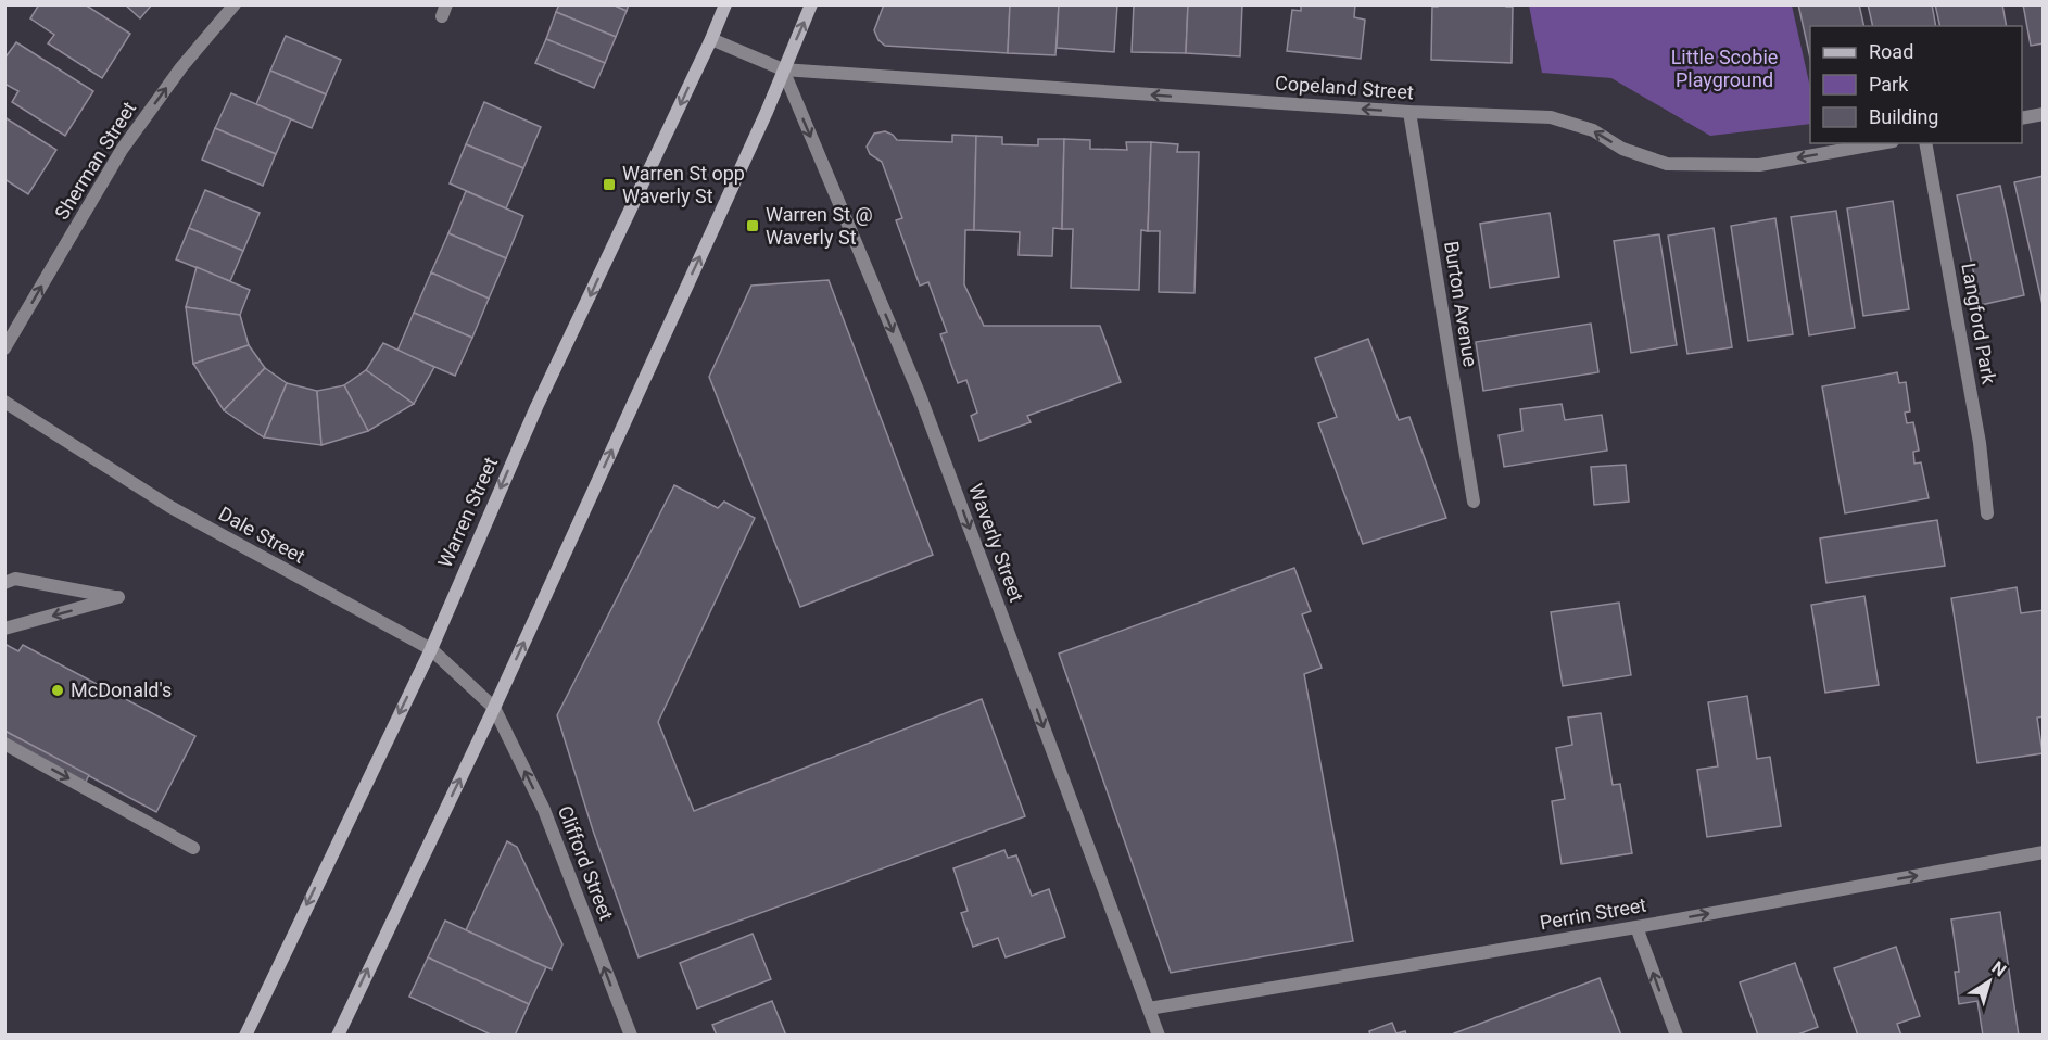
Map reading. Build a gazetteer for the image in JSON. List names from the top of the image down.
{
  "streets": {
    "main road": ["Warren Street"],
    "street": [
      "Copeland Street",
      "Sherman Street",
      "Burton Avenue",
      "Langford Park",
      "Dale Street",
      "Waverly Street",
      "Clifford Street",
      "Perrin Street"
    ]
  },
  "crossings": [
    ["Copeland Street", "Burton Avenue"],
    ["Copeland Street", "Warren Street"],
    ["Copeland Street", "Waverly Street"],
    ["Warren Street", "Dale Street"],
    ["Dale Street", "Clifford Street"],
    ["Waverly Street", "Perrin Street"]
  ],
  "one_way": [
    "Copeland Street",
    "Sherman Street",
    "Waverly Street",
    "Clifford Street",
    "Perrin Street"
  ],
  "parks": ["Little Scobie Playground"],
  "places": {
    "transit": ["Warren St opp Waverly St", "Warren St @ Waverly St"],
    "other": ["McDonald's"]
  },
  "legend": ["Road", "Park", "Building"],
  "north": "top right"
}
